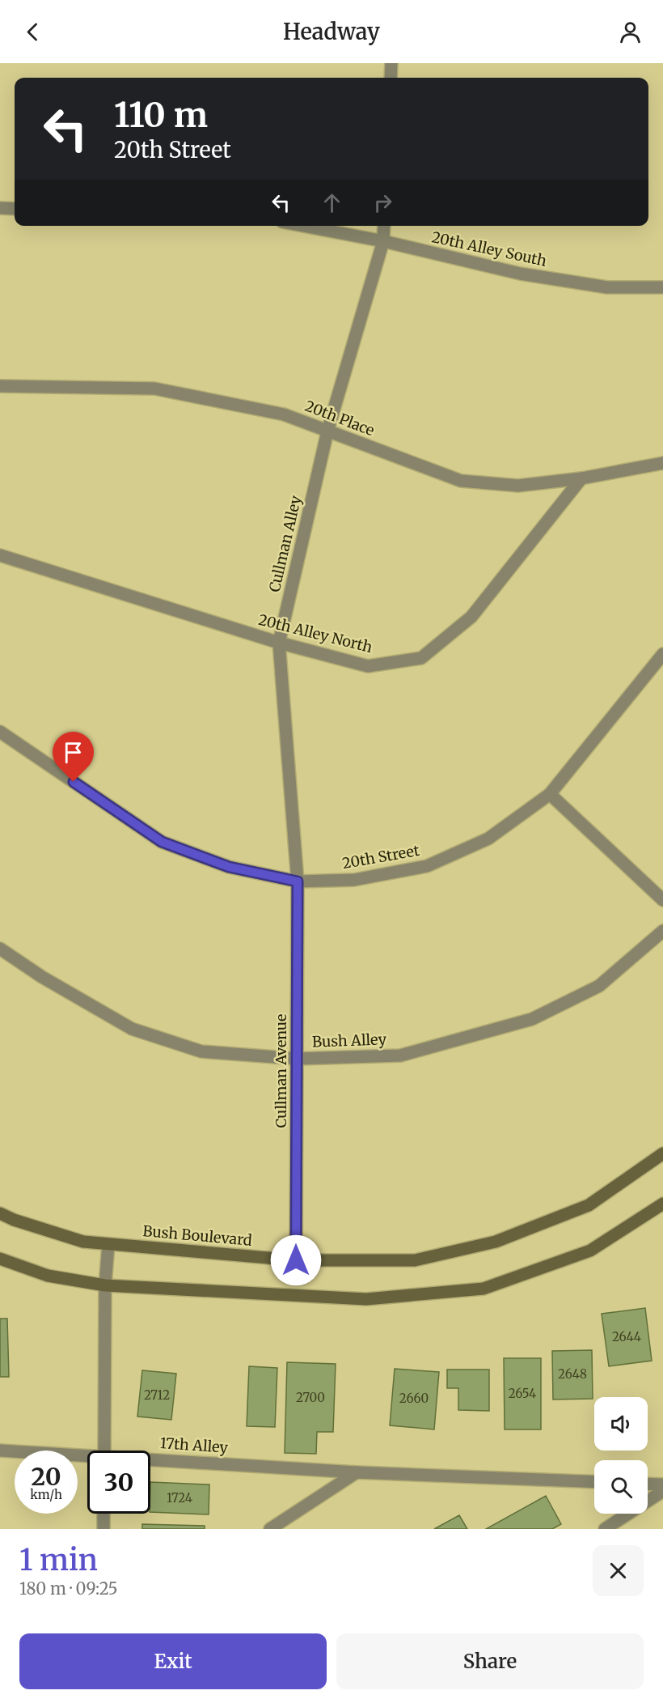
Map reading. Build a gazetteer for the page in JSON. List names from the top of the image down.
{
  "streets": {
    "main road": ["Bush Boulevard"],
    "street": [
      "20th Alley South",
      "20th Place",
      "Cullman Alley",
      "20th Alley North",
      "20th Street",
      "Bush Alley",
      "Cullman Avenue",
      "17th Alley"
    ]
  },
  "crossings": [
    ["20th Alley South", "Cullman Alley"],
    ["20th Place", "Cullman Alley"],
    ["20th Place", "20th Alley North"],
    ["Cullman Alley", "20th Alley North"],
    ["Cullman Alley", "20th Street"],
    ["Cullman Alley", "Cullman Avenue"],
    ["20th Street", "Cullman Avenue"],
    ["Bush Alley", "Cullman Avenue"],
    ["Cullman Avenue", "Bush Boulevard"]
  ],
  "house_numbers": [
    "2644",
    "2648",
    "2654",
    "2712",
    "2700",
    "2660",
    "1724"
  ],
  "page": {
    "header": "Headway",
    "turn": ["110 m", "20th Street"],
    "speed": "20 km/h",
    "limit": "30",
    "heading": ["1 min", "180 m · 09:25"],
    "buttons": ["Exit", "Share"]
  }
}
